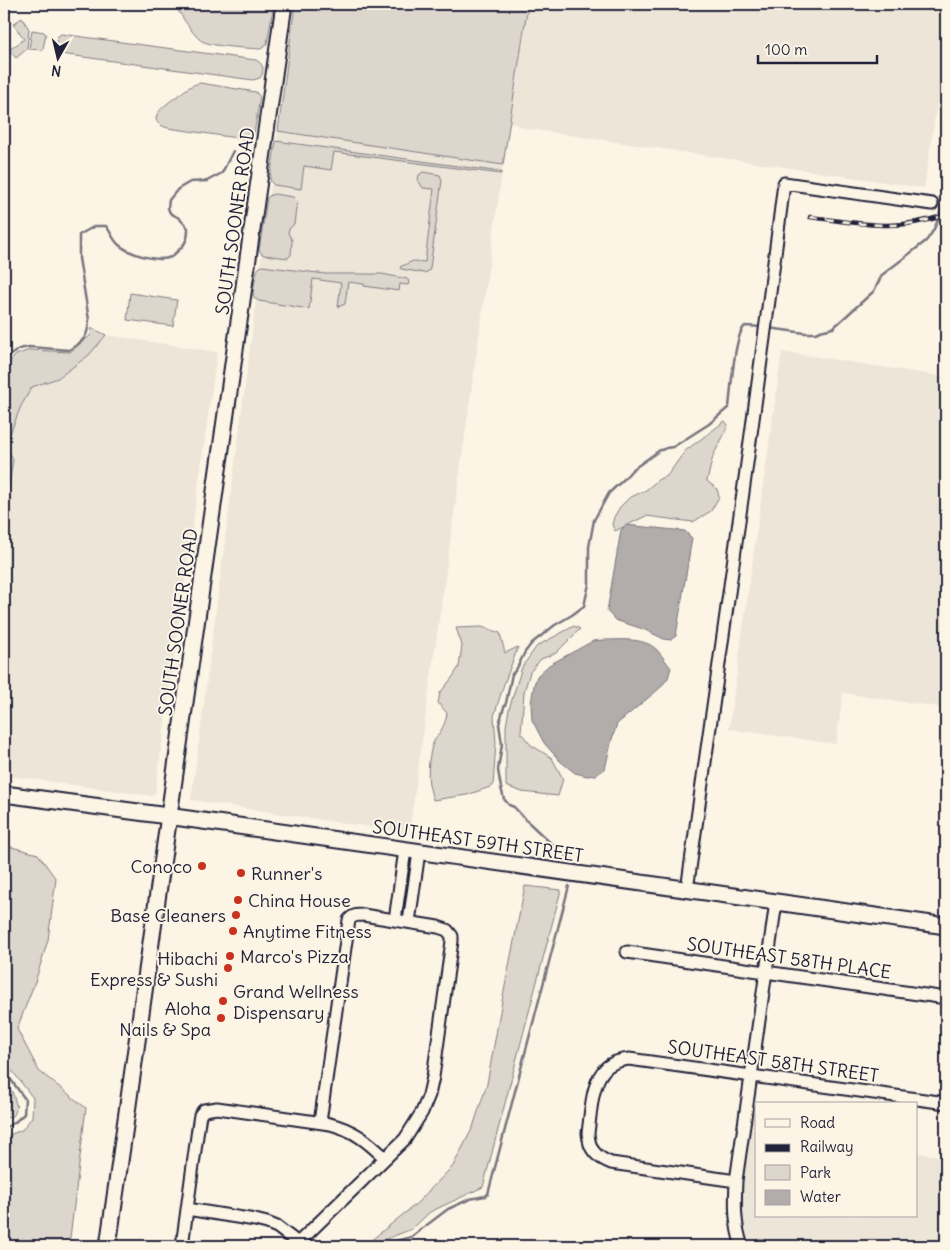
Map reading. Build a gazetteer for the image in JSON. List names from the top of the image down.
{
  "streets": {
    "main road": ["SOUTH SOONER ROAD", "SOUTHEAST 59TH STREET"],
    "street": ["SOUTHEAST 58TH PLACE", "SOUTHEAST 58TH STREET"]
  },
  "crossings": [
    ["SOUTH SOONER ROAD", "SOUTHEAST 59TH STREET"]
  ],
  "places": [
    "Conoco",
    "Runner's",
    "China House",
    "Base Cleaners",
    "Anytime Fitness",
    "Marco's Pizza",
    "Hibachi Express & Sushi",
    "Grand Wellness Dispensary",
    "Aloha Nails & Spa"
  ],
  "legend": [
    "Road",
    "Railway",
    "Park",
    "Water"
  ],
  "scale_bar": "100 m",
  "north": "bottom"
}
